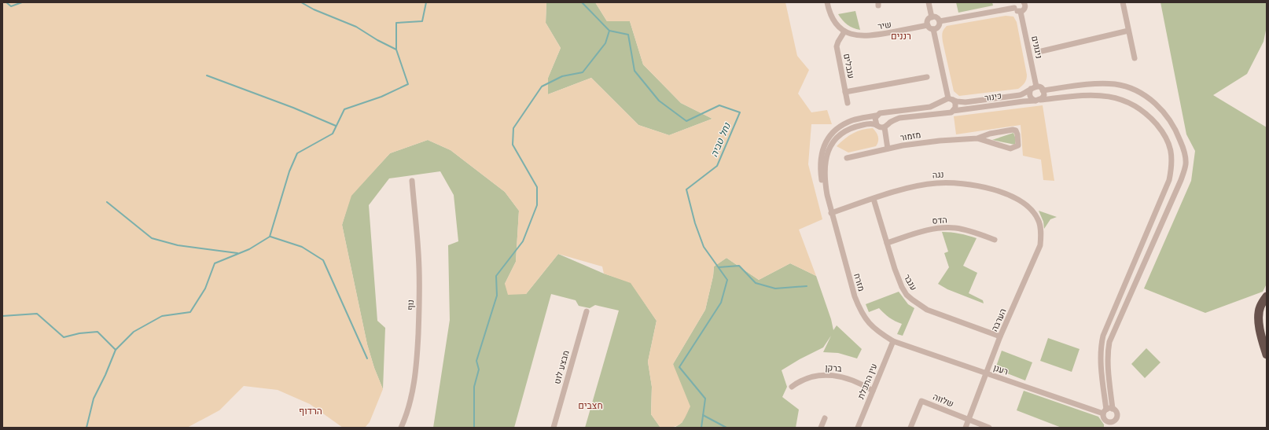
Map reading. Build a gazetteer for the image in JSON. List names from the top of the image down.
{
  "streets": {
    "street": [
      "שיר",
      "ניגונים",
      "ענבלים",
      "כינור",
      "מזמור",
      "נגה",
      "הדס",
      "מזרח",
      "ענבר",
      "נוף",
      "הערבה",
      "מבצע לוט",
      "ברקן",
      "רענן",
      "עין התכלת",
      "שלווה"
    ]
  },
  "crossings": [
    ["שיר", "ענבלים"],
    ["ניגונים", "כינור"],
    ["כינור", "רענן"],
    ["נגה", "מזרח"],
    ["נגה", "ענבר"],
    ["נגה", "הערבה"],
    ["הדס", "ענבר"],
    ["מזרח", "רענן"],
    ["מזרח", "עין התכלת"],
    ["ענבר", "הערבה"],
    ["הערבה", "רענן"],
    ["הערבה", "שלווה"],
    ["ברקן", "עין התכלת"],
    ["רענן", "עין התכלת"]
  ],
  "districts": ["רננים", "חצבים", "הרדוף"],
  "water": ["נחל טביה"]
}
